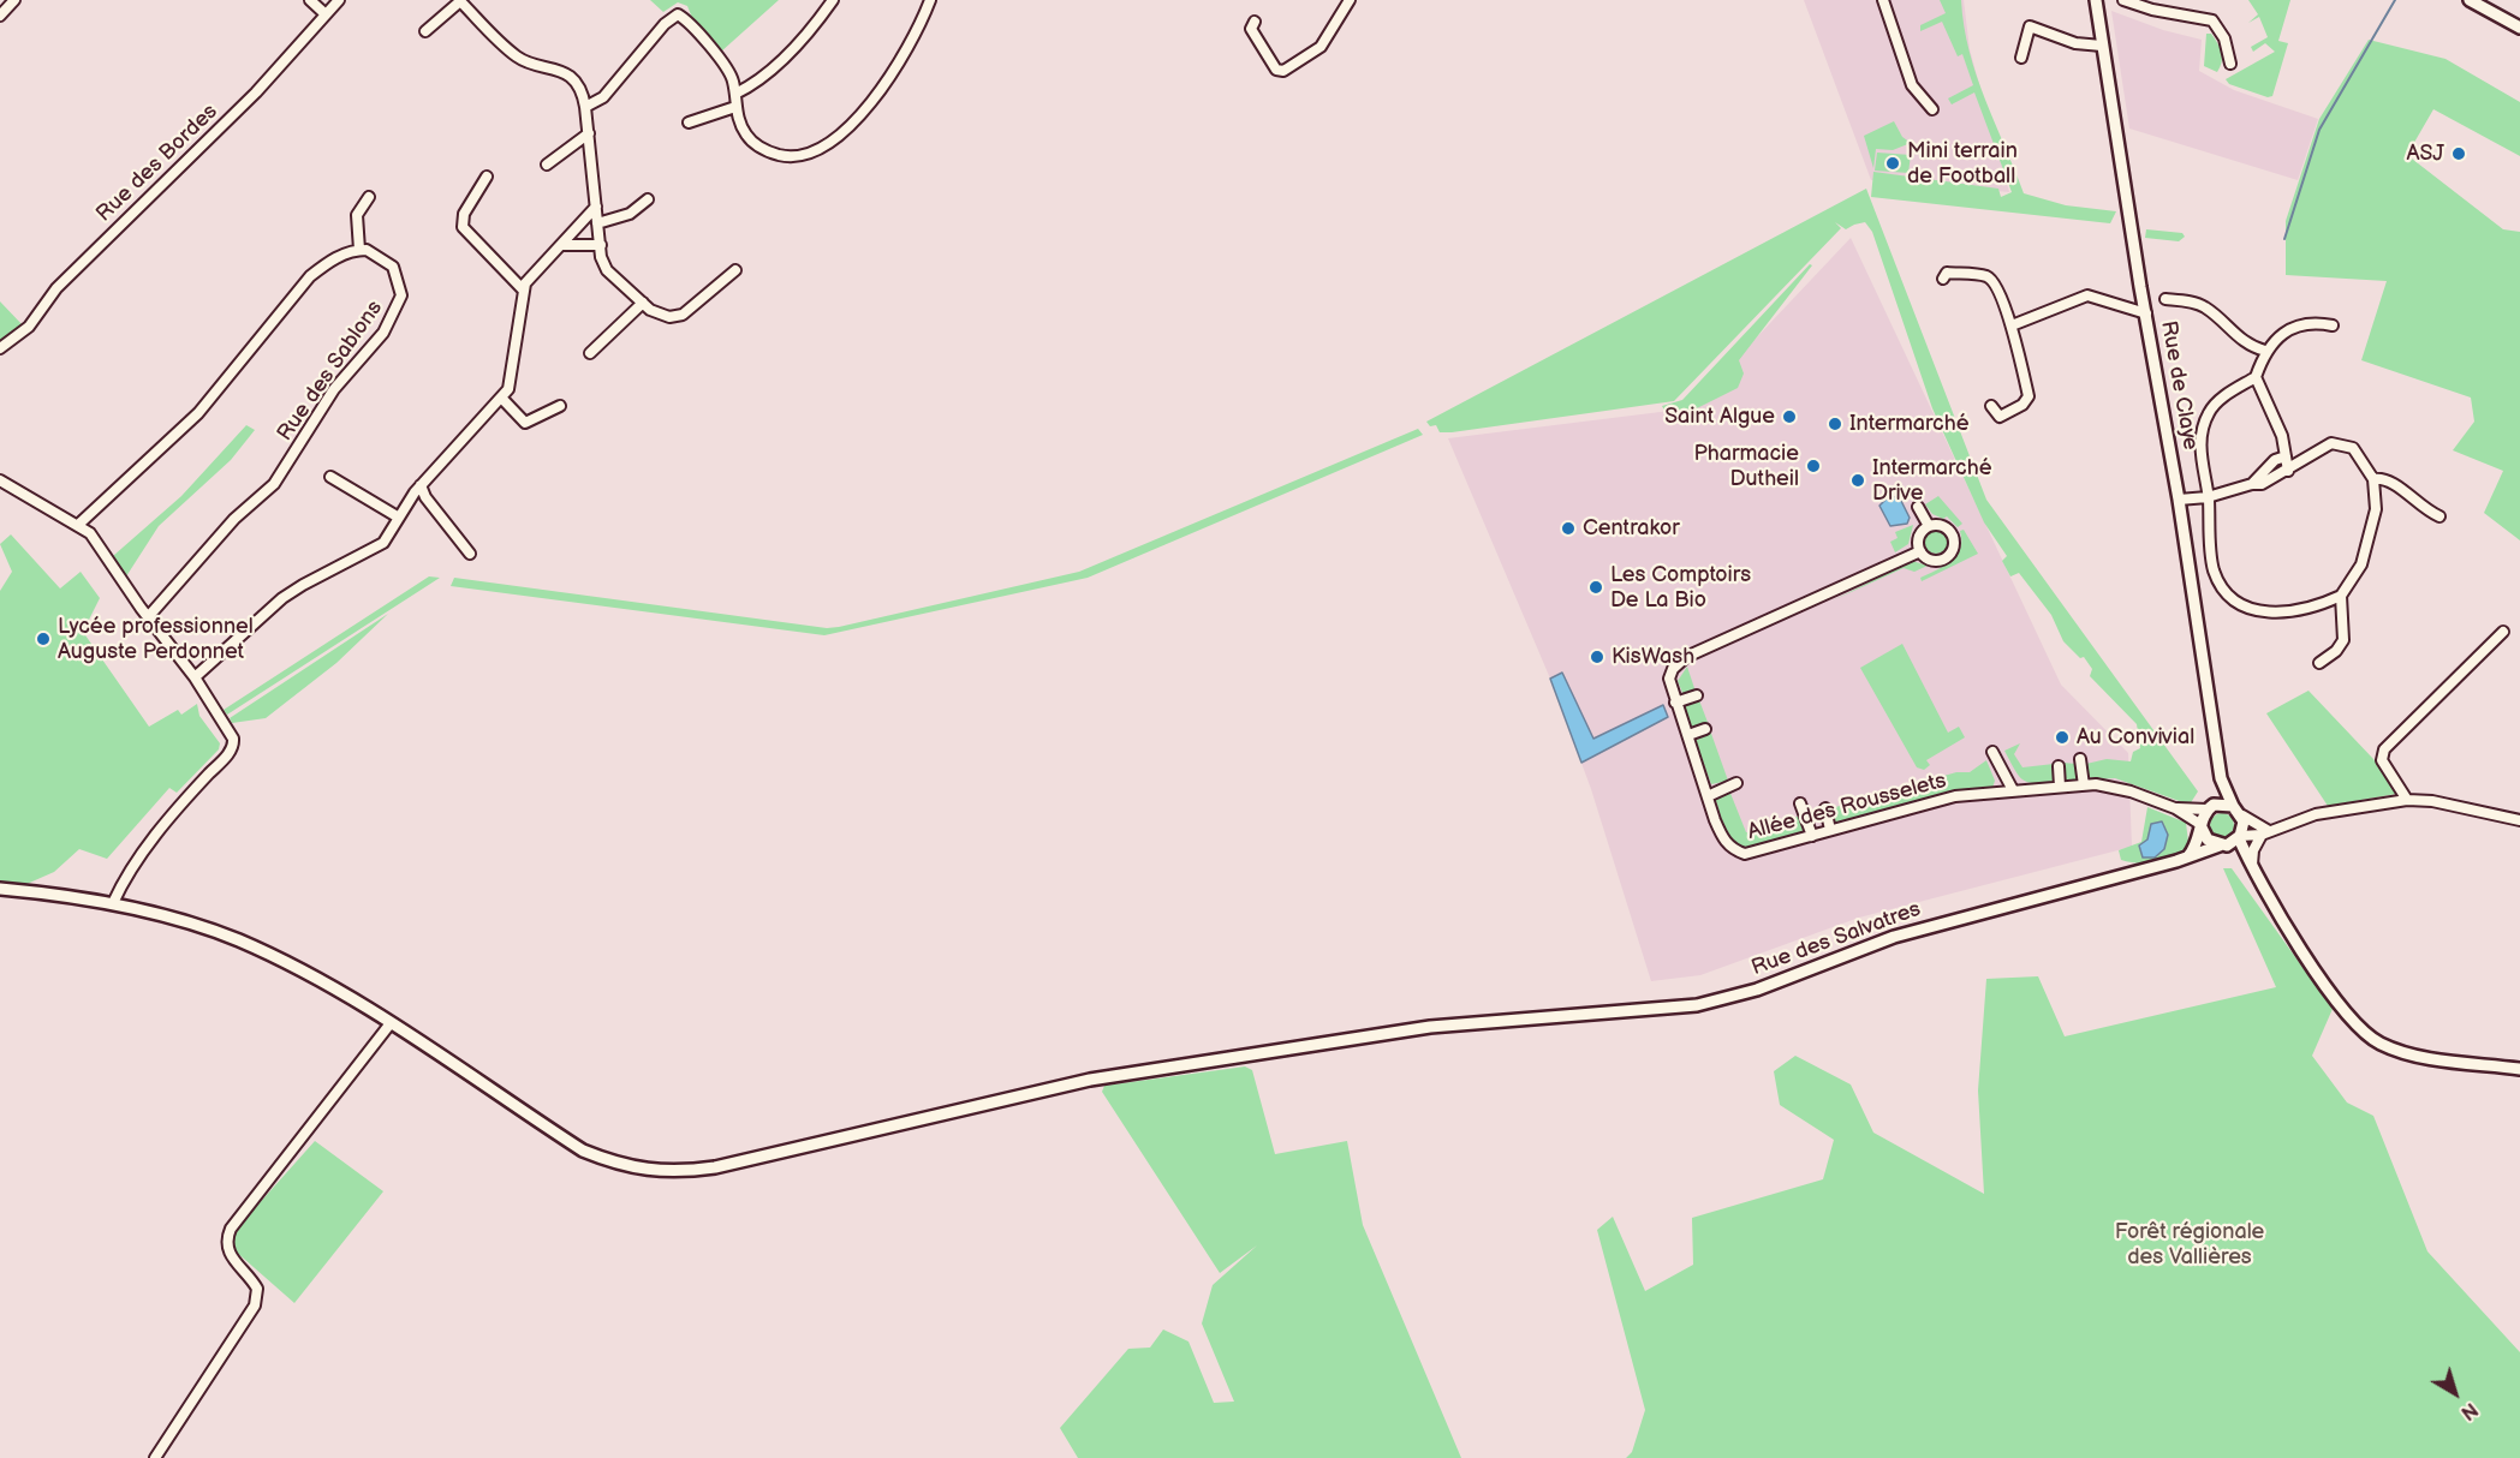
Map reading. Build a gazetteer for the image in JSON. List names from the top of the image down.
{
  "streets": {
    "street": [
      "Rue des Bordes",
      "Rue des Sablons",
      "Rue de Claye",
      "Allée des Rousselets",
      "Rue des Salvatres"
    ]
  },
  "crossings": [
    ["Rue de Claye", "Allée des Rousselets"],
    ["Rue de Claye", "Rue des Salvatres"],
    ["Allée des Rousselets", "Rue des Salvatres"]
  ],
  "parks": ["Forêt régionale des Vallières"],
  "places": [
    "ASJ",
    "Mini terrain de Football",
    "Saint Algue",
    "Intermarché",
    "Pharmacie Dutheil",
    "Intermarché Drive",
    "Centrakor",
    "Les Comptoirs De La Bio",
    "Lycée professionnel Auguste Perdonnet",
    "KisWash",
    "Au Convivial"
  ],
  "north": "bottom right"
}
